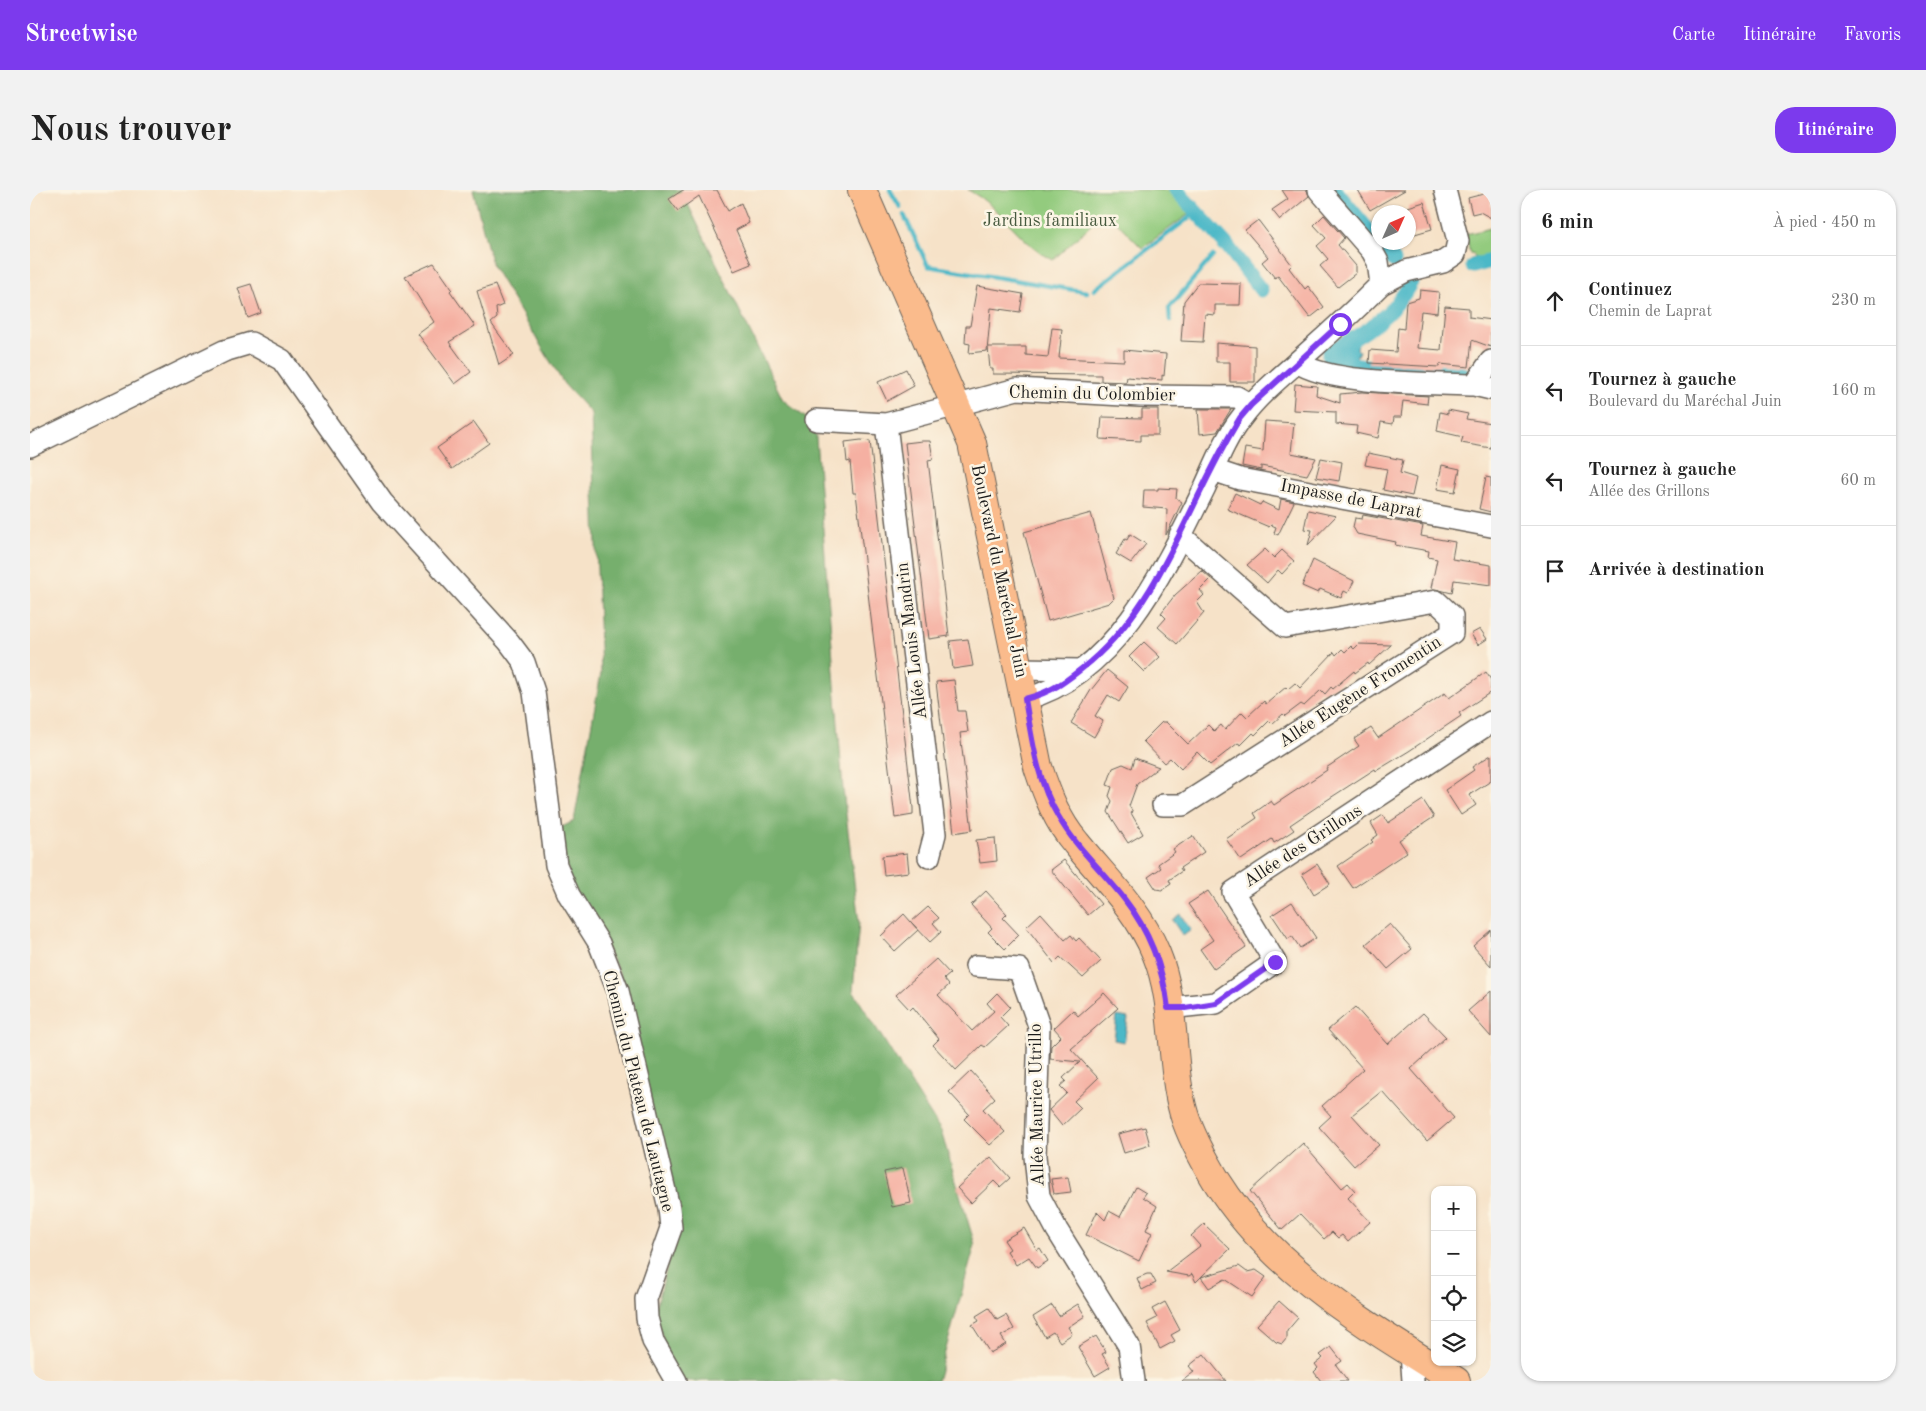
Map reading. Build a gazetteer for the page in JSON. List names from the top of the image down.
{
  "streets": {
    "main road": ["Boulevard du Maréchal Juin"],
    "street": [
      "Chemin du Colombier",
      "Impasse de Laprat",
      "Allée Louis Mandrin",
      "Allée Eugène Fromentin",
      "Allée des Grillons",
      "Chemin du Plateau de Lautagne",
      "Allée Maurice Utrillo"
    ]
  },
  "crossings": [
    ["Chemin du Colombier", "Boulevard du Maréchal Juin"],
    ["Chemin du Colombier", "Allée Louis Mandrin"],
    ["Boulevard du Maréchal Juin", "Allée des Grillons"]
  ],
  "parks": ["Jardins familiaux"],
  "north": "top right",
  "page": {
    "header": "Streetwise",
    "nav": ["Carte", "Itinéraire", "Favoris"],
    "buttons": "Itinéraire",
    "title": "Nous trouver",
    "heading": ["6 min", "À pied · 450 m"],
    "list": [
      ["Continuez", "Chemin de Laprat", "230 m"],
      ["Tournez à gauche", "Boulevard du Maréchal Juin", "160 m"],
      ["Tournez à gauche", "Allée des Grillons", "60 m"],
      "Arrivée à destination"
    ],
    "map_buttons": ["+", "−"]
  }
}
